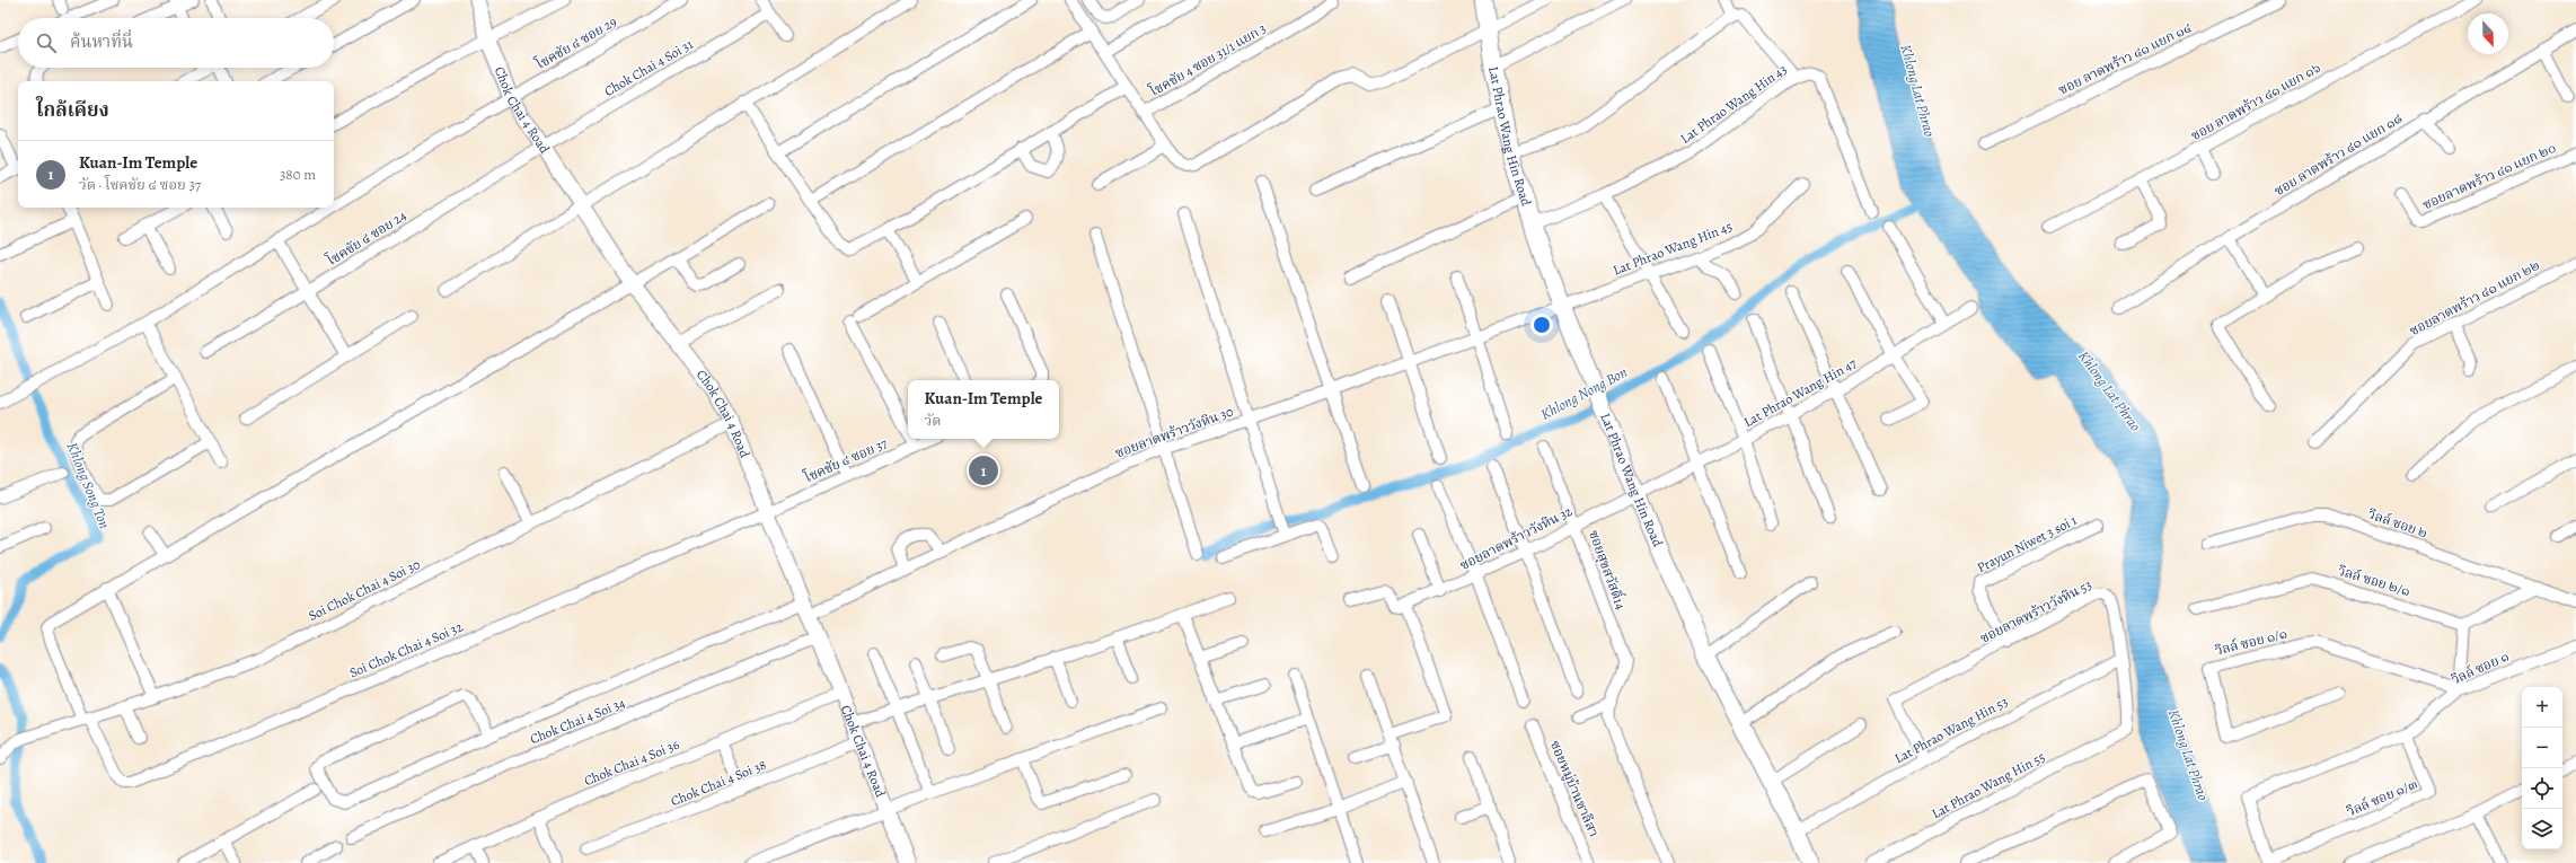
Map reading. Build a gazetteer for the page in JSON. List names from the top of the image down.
{
  "streets": {
    "main road": ["Lat Phrao Wang Hin Road"],
    "street": [
      "โชคชัย ๔ ซอย 29",
      "ซอย ลาดพร้าว ๔๑ แยก ๑๔",
      "โชคชัย 4 ซอย 31/1 แยก 3",
      "Chok Chai 4 Soi 31",
      "ซอย ลาดพร้าว ๔๑ แยก ๑๖",
      "Lat Phrao Wang Hin 43",
      "Chok Chai 4 Road",
      "ซอย ลาดพร้าว ๔๑ แยก ๑๘",
      "ซอยลาดพร้าว ๔๑ แยก ๒๐",
      "โชคชัย ๔ ซอย 24",
      "Lat Phrao Wang Hin 45",
      "ซอยลาดพร้าว ๔๑ แยก ๒๒",
      "Lat Phrao Wang Hin 47",
      "ซอยลาดพร้าววังหิน 30",
      "โชคชัย ๔ ซอย 37",
      "วิลล์ ซอย ๒",
      "ซอยลาดพร้าววังหิน 32",
      "Prayun Niwet 3 soi 1",
      "ซอยสุขสวัสดิ์14",
      "วิลล์ ซอย ๒/๑",
      "Soi Chok Chai 4 Soi 30",
      "ซอยลาดพร้าววังหิน 53",
      "วิลล์ ซอย ๑/๑",
      "Soi Chok Chai 4 Soi 32",
      "วิลล์ ซอย ๑",
      "Chok Chai 4 Soi 34",
      "Lat Phrao Wang Hin 53",
      "Chok Chai 4 Soi 36",
      "Chok Chai 4 Soi 38",
      "Lat Phrao Wang Hin 55",
      "ซอยหมู่บ้านชาลิสา",
      "วิลล์ ซอย ๑/๓"
    ]
  },
  "crossings": [
    ["โชคชัย ๔ ซอย 29", "Chok Chai 4 Road"],
    ["Chok Chai 4 Soi 31", "Chok Chai 4 Road"],
    ["Chok Chai 4 Soi 31", "โชคชัย ๔ ซอย 24"],
    ["Lat Phrao Wang Hin 43", "Lat Phrao Wang Hin Road"],
    ["Chok Chai 4 Road", "โชคชัย ๔ ซอย 24"],
    ["Chok Chai 4 Road", "ซอยลาดพร้าววังหิน 30"],
    ["Chok Chai 4 Road", "โชคชัย ๔ ซอย 37"],
    ["Chok Chai 4 Road", "Soi Chok Chai 4 Soi 30"],
    ["Chok Chai 4 Road", "Soi Chok Chai 4 Soi 32"],
    ["Chok Chai 4 Road", "Chok Chai 4 Soi 34"],
    ["Chok Chai 4 Road", "Chok Chai 4 Soi 36"],
    ["Chok Chai 4 Road", "Chok Chai 4 Soi 38"],
    ["Lat Phrao Wang Hin Road", "Lat Phrao Wang Hin 45"],
    ["Lat Phrao Wang Hin Road", "Lat Phrao Wang Hin 47"],
    ["Lat Phrao Wang Hin Road", "ซอยลาดพร้าววังหิน 30"],
    ["Lat Phrao Wang Hin Road", "ซอยลาดพร้าววังหิน 32"],
    ["Lat Phrao Wang Hin Road", "Lat Phrao Wang Hin 53"],
    ["Lat Phrao Wang Hin 45", "ซอยลาดพร้าววังหิน 30"],
    ["Lat Phrao Wang Hin 47", "ซอยลาดพร้าววังหิน 32"],
    ["โชคชัย ๔ ซอย 37", "Soi Chok Chai 4 Soi 32"],
    ["ซอยลาดพร้าววังหิน 32", "ซอยสุขสวัสดิ์14"],
    ["Prayun Niwet 3 soi 1", "ซอยลาดพร้าววังหิน 53"],
    ["Soi Chok Chai 4 Soi 30", "Soi Chok Chai 4 Soi 32"],
    ["ซอยลาดพร้าววังหิน 53", "Lat Phrao Wang Hin 53"],
    ["ซอยลาดพร้าววังหิน 53", "Lat Phrao Wang Hin 55"],
    ["วิลล์ ซอย ๑/๑", "วิลล์ ซอย ๑"],
    ["วิลล์ ซอย ๑", "วิลล์ ซอย ๑/๓"]
  ],
  "water": ["Khlong Lat Phrao", "Khlong Nong Bon", "Khlong Song Ton"],
  "north": "bottom",
  "page": {
    "search": "ค้นหาที่นี่",
    "heading": "ใกล้เคียง",
    "list": [
      {
        "mark": "1",
        "name": "Kuan-Im Temple",
        "note": "วัด · โชคชัย ๔ ซอย 37",
        "value": "380 m"
      }
    ],
    "popup": ["Kuan-Im Temple", "วัด"],
    "pins": "1",
    "map_buttons": ["+", "−"]
  }
}
